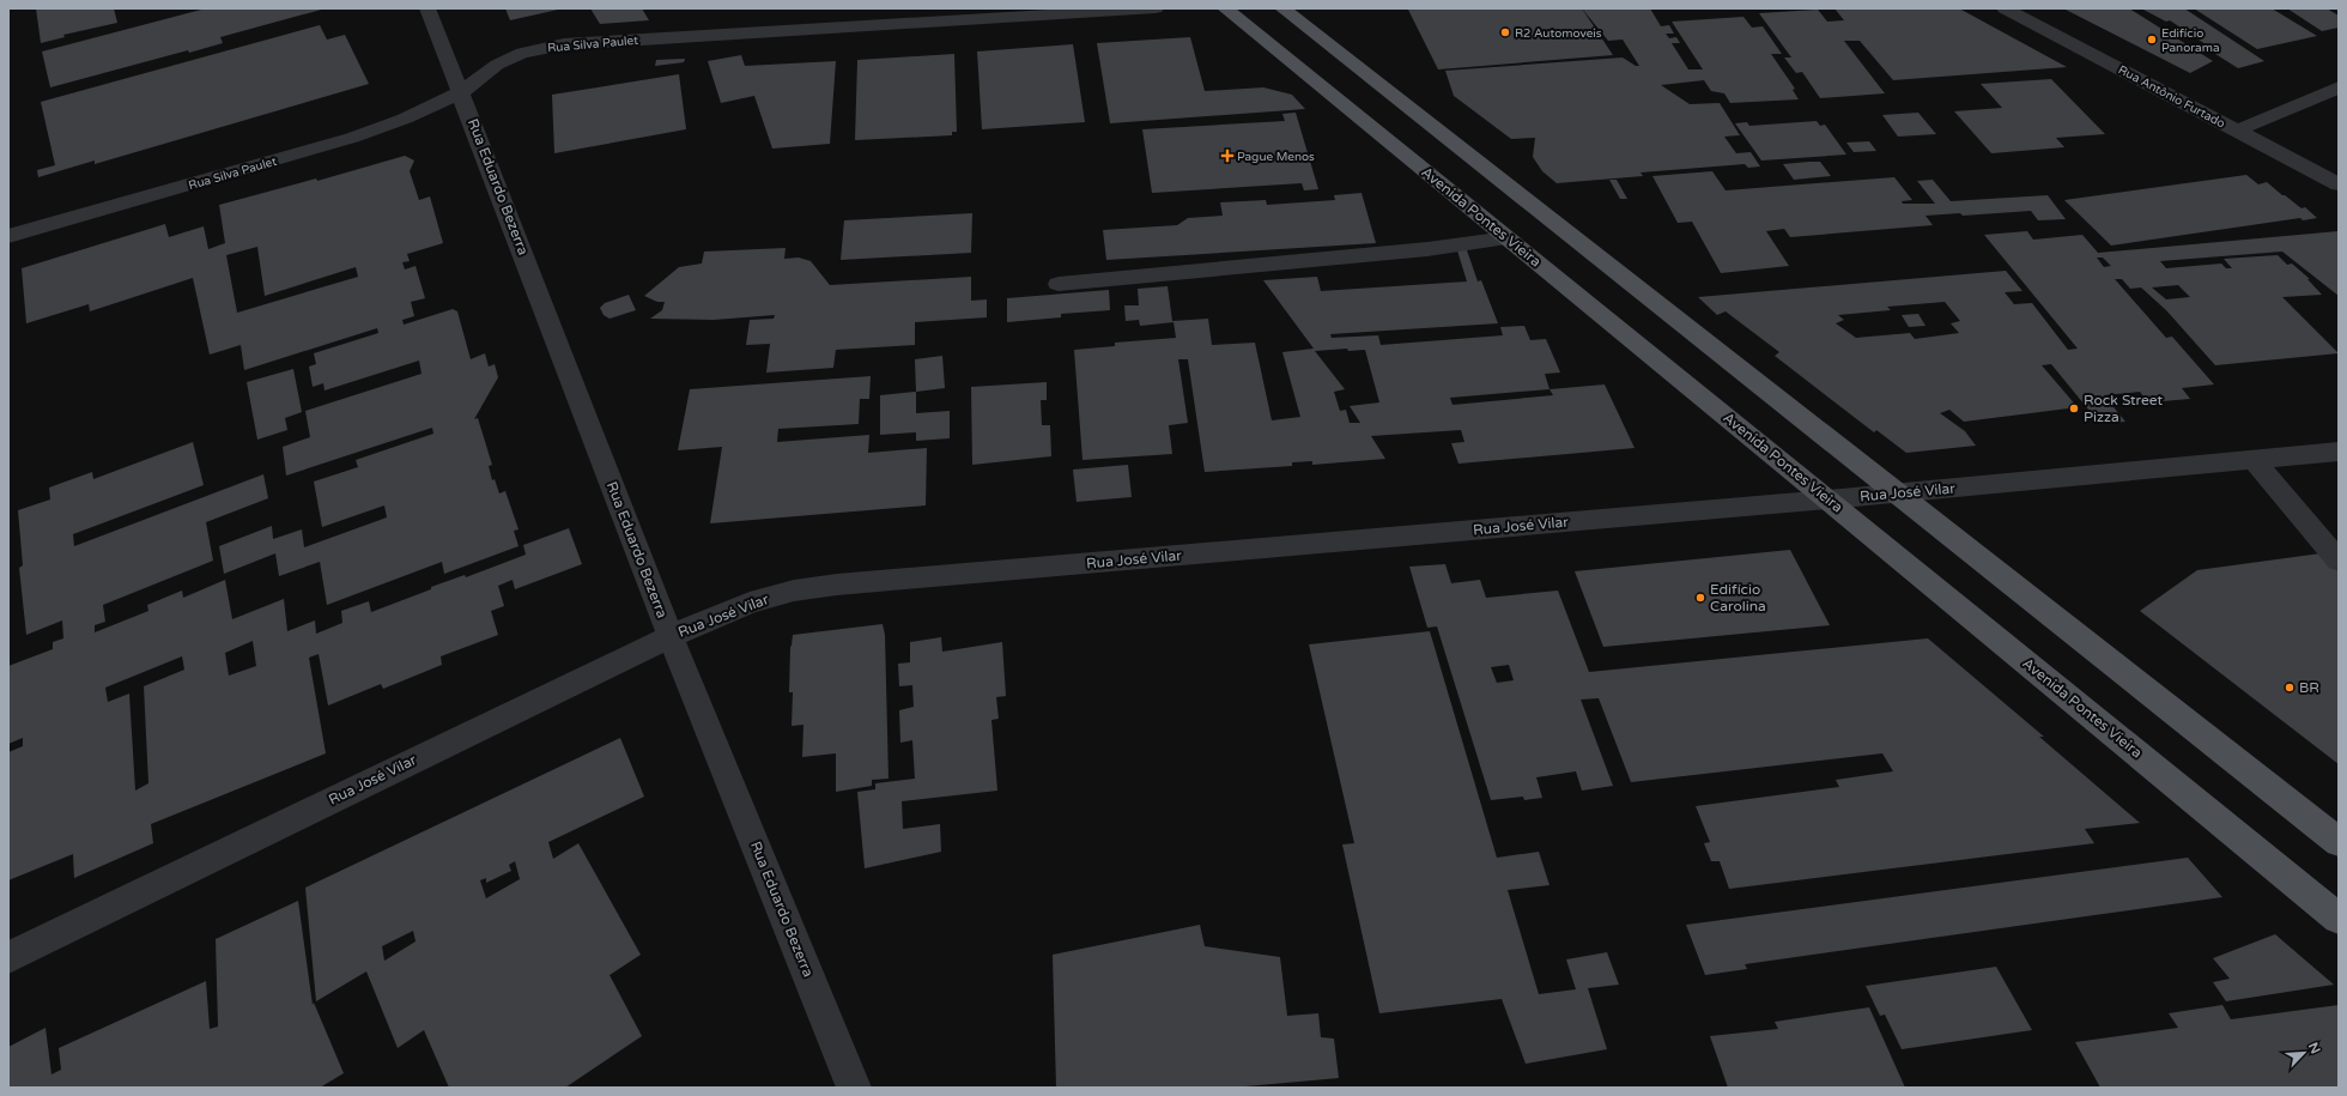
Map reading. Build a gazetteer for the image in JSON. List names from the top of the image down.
{
  "streets": {
    "main road": ["Avenida Pontes Vieira"],
    "street": [
      "Rua Silva Paulet",
      "Rua Antônio Furtado",
      "Rua Eduardo Bezerra",
      "Rua José Vilar"
    ]
  },
  "crossings": [
    ["Rua Silva Paulet", "Rua Eduardo Bezerra"],
    ["Rua Eduardo Bezerra", "Rua José Vilar"],
    ["Avenida Pontes Vieira", "Rua José Vilar"]
  ],
  "places": {
    "other": [
      "R2 Automoveis",
      "Edifício Panorama",
      "Rock Street Pizza",
      "Edifício Carolina",
      "BR"
    ],
    "health": ["Pague Menos"]
  },
  "north": "top right"
}
